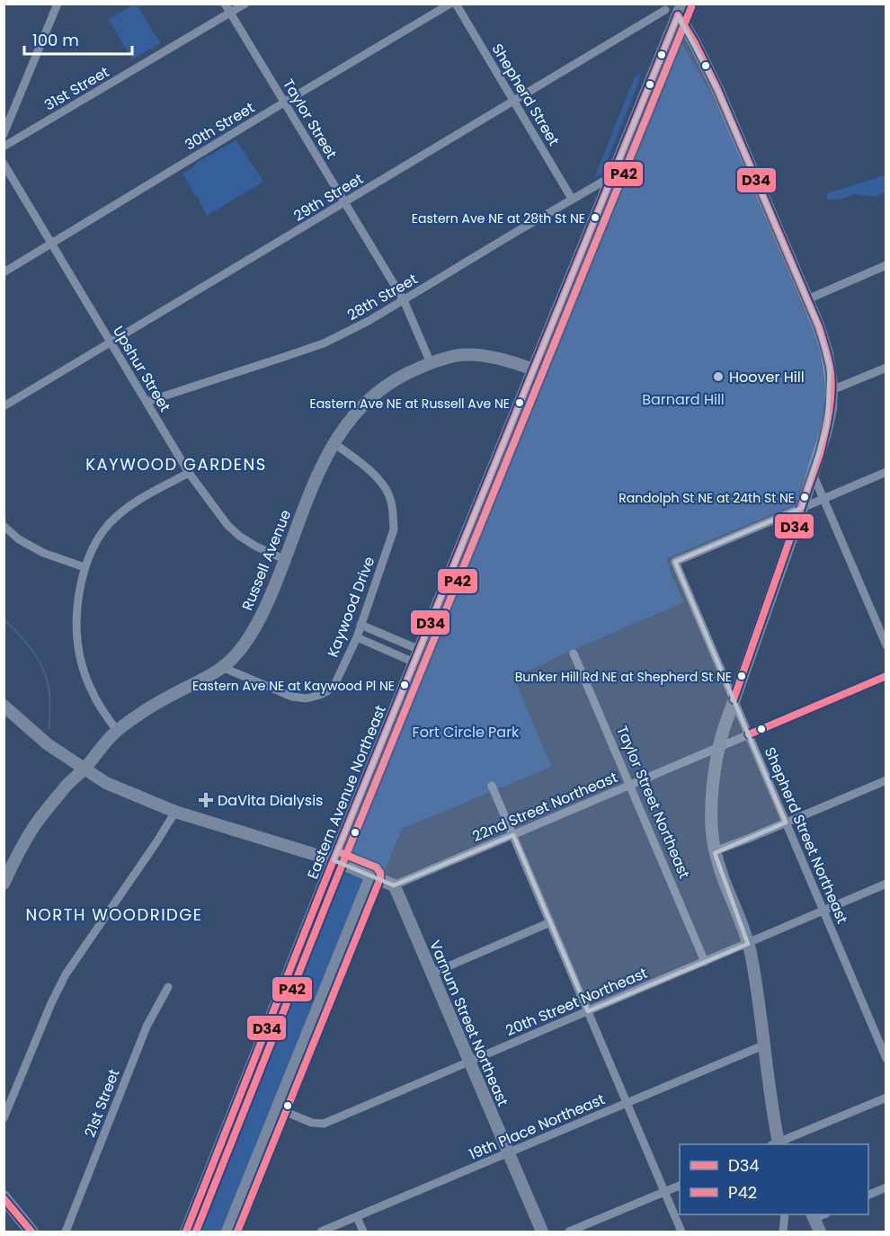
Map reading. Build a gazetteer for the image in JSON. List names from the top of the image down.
{
  "streets": {
    "street": [
      "31st Street",
      "Shepherd Street",
      "Taylor Street",
      "30th Street",
      "29th Street",
      "28th Street",
      "Upshur Street",
      "Russell Avenue",
      "Kaywood Drive",
      "Eastern Avenue Northeast",
      "Taylor Street Northeast",
      "22nd Street Northeast",
      "Shepherd Street Northeast",
      "20th Street Northeast",
      "Varnum Street Northeast",
      "21st Street",
      "19th Place Northeast"
    ]
  },
  "crossings": [
    ["31st Street", "Taylor Street"],
    ["Shepherd Street", "29th Street"],
    ["Shepherd Street", "28th Street"],
    ["Taylor Street", "30th Street"],
    ["Taylor Street", "29th Street"],
    ["Taylor Street", "28th Street"],
    ["Taylor Street", "Russell Avenue"],
    ["30th Street", "Upshur Street"],
    ["29th Street", "Upshur Street"],
    ["28th Street", "Upshur Street"],
    ["28th Street", "Eastern Avenue Northeast"],
    ["Upshur Street", "Russell Avenue"],
    ["Russell Avenue", "Kaywood Drive"],
    ["Russell Avenue", "Eastern Avenue Northeast"],
    ["Taylor Street Northeast", "22nd Street Northeast"],
    ["Taylor Street Northeast", "20th Street Northeast"],
    ["22nd Street Northeast", "Shepherd Street Northeast"],
    ["22nd Street Northeast", "Varnum Street Northeast"],
    ["Shepherd Street Northeast", "20th Street Northeast"],
    ["20th Street Northeast", "Varnum Street Northeast"],
    ["Varnum Street Northeast", "19th Place Northeast"]
  ],
  "districts": ["KAYWOOD GARDENS", "NORTH WOODRIDGE"],
  "parks": ["Barnard Hill", "Fort Circle Park"],
  "places": {
    "other": [
      "Eastern Ave NE at 28th St NE",
      "Hoover Hill",
      "Eastern Ave NE at Russell Ave NE",
      "Randolph St NE at 24th St NE",
      "Bunker Hill Rd NE at Shepherd St NE",
      "Eastern Ave NE at Kaywood Pl NE"
    ],
    "health": ["DaVita Dialysis"]
  },
  "lines": ["transit line P42", "transit line D34"],
  "legend": ["D34", "P42"],
  "scale_bar": "100 m"
}
